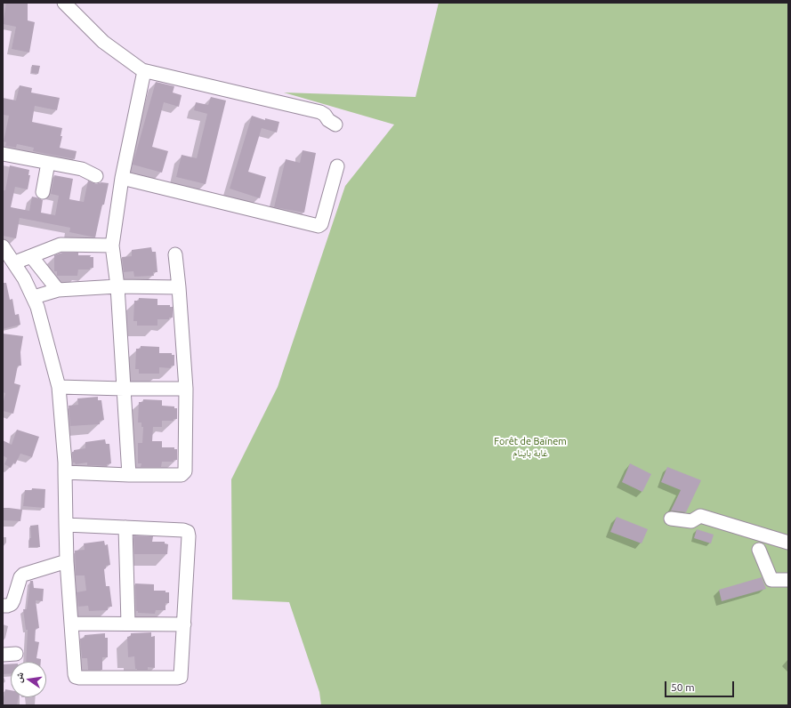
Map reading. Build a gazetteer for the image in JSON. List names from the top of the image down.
{
  "parks": ["Forêt de Baïnem غابة باينام"],
  "scale_bar": "50 m",
  "north": "left"
}
